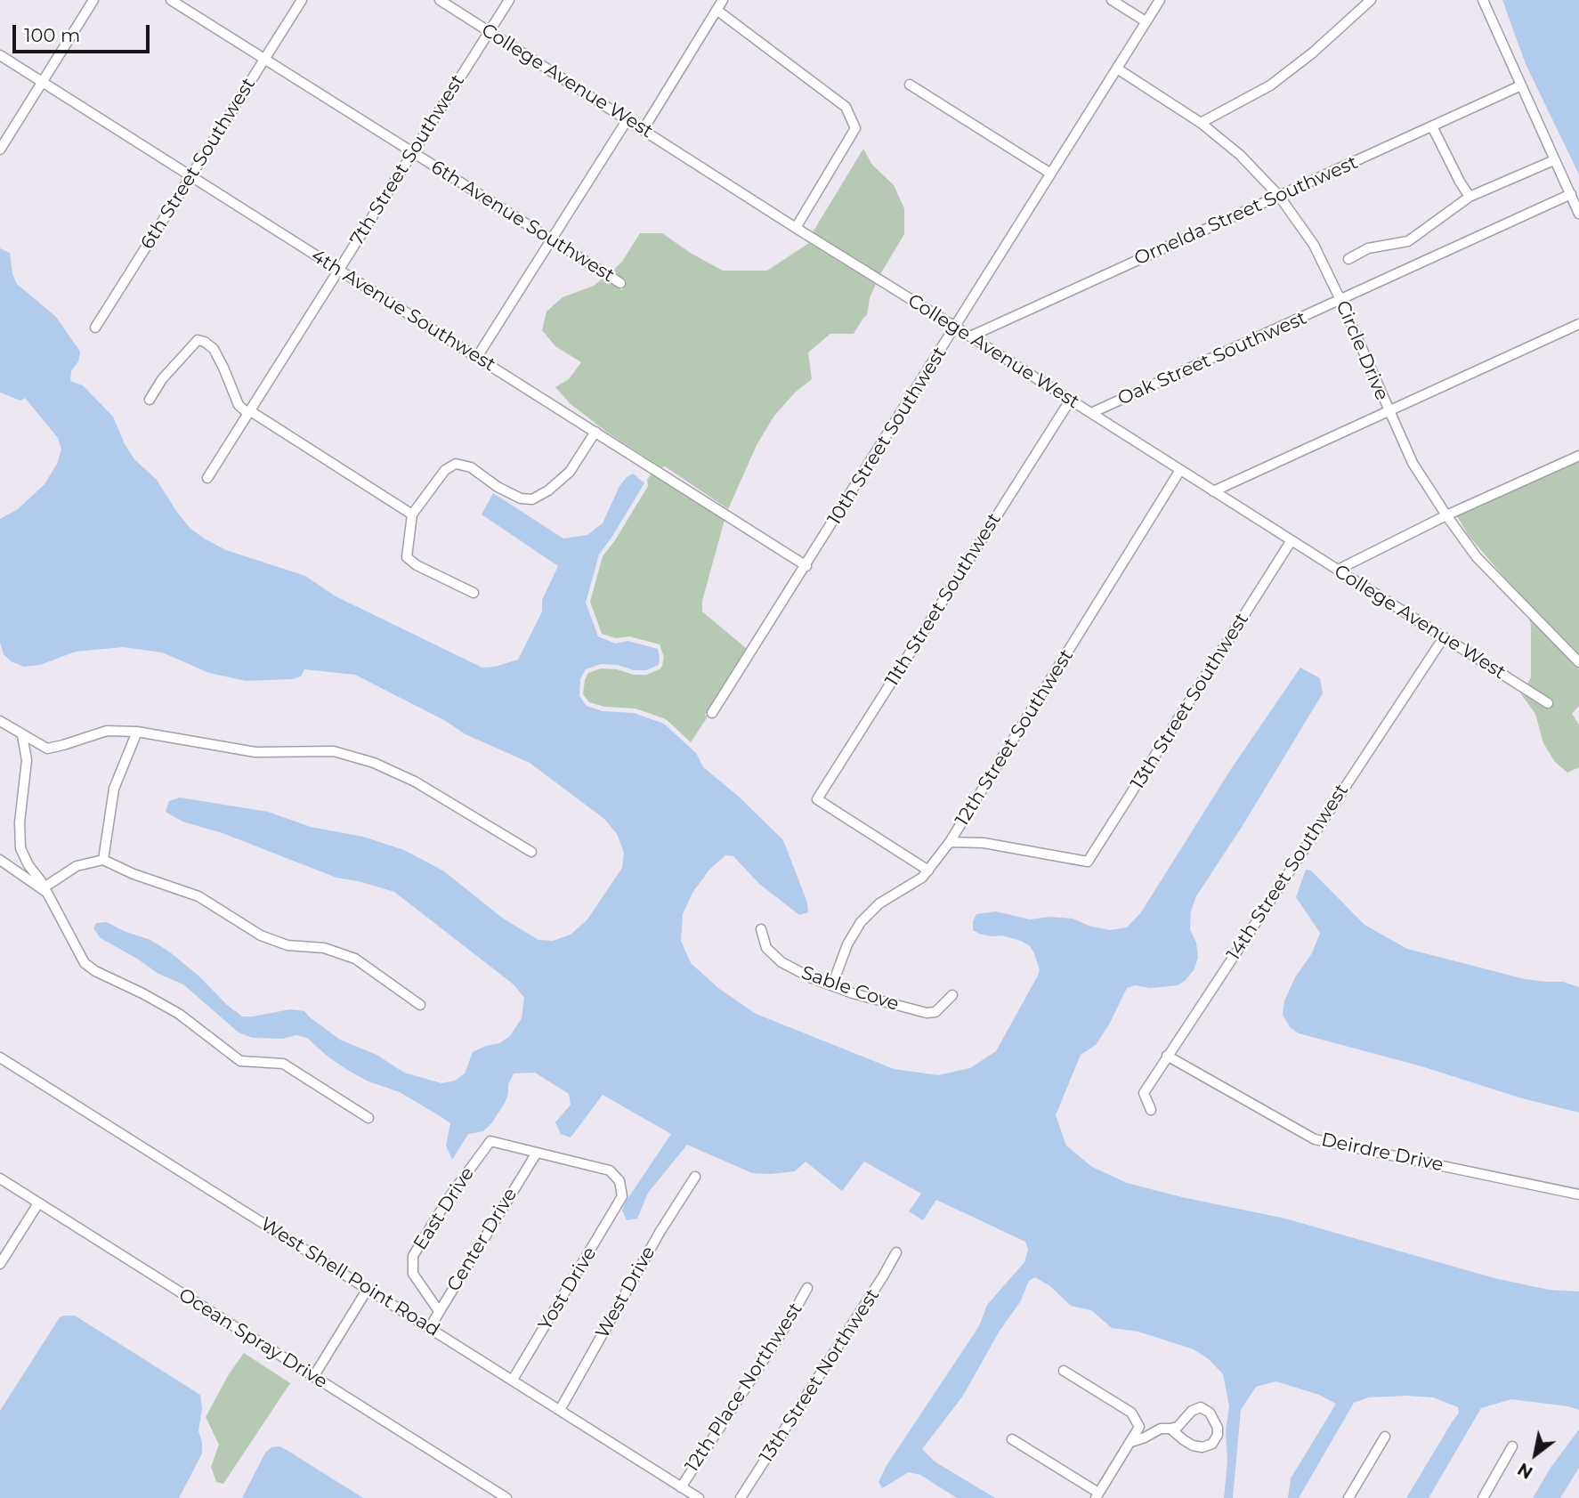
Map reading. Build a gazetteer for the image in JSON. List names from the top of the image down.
{
  "streets": {
    "street": [
      "College Avenue West",
      "7th Street Southwest",
      "6th Street Southwest",
      "Ornelda Street Southwest",
      "6th Avenue Southwest",
      "4th Avenue Southwest",
      "Circle Drive",
      "Oak Street Southwest",
      "10th Street Southwest",
      "11th Street Southwest",
      "13th Street Southwest",
      "12th Street Southwest",
      "14th Street Southwest",
      "Sable Cove",
      "Deirdre Drive",
      "East Drive",
      "Center Drive",
      "West Shell Point Road",
      "Yost Drive",
      "West Drive",
      "Ocean Spray Drive",
      "13th Street Northwest",
      "12th Place Northwest"
    ]
  },
  "crossings": [
    ["College Avenue West", "7th Street Southwest"],
    ["College Avenue West", "Ornelda Street Southwest"],
    ["College Avenue West", "Oak Street Southwest"],
    ["College Avenue West", "10th Street Southwest"],
    ["College Avenue West", "11th Street Southwest"],
    ["College Avenue West", "13th Street Southwest"],
    ["College Avenue West", "12th Street Southwest"],
    ["College Avenue West", "14th Street Southwest"],
    ["7th Street Southwest", "6th Avenue Southwest"],
    ["7th Street Southwest", "4th Avenue Southwest"],
    ["6th Street Southwest", "6th Avenue Southwest"],
    ["6th Street Southwest", "4th Avenue Southwest"],
    ["Ornelda Street Southwest", "Circle Drive"],
    ["4th Avenue Southwest", "10th Street Southwest"],
    ["Circle Drive", "Oak Street Southwest"],
    ["Circle Drive", "10th Street Southwest"],
    ["11th Street Southwest", "12th Street Southwest"],
    ["13th Street Southwest", "12th Street Southwest"],
    ["12th Street Southwest", "Sable Cove"],
    ["14th Street Southwest", "Deirdre Drive"],
    ["East Drive", "Center Drive"],
    ["East Drive", "Yost Drive"],
    ["Center Drive", "West Shell Point Road"],
    ["Center Drive", "Yost Drive"],
    ["West Shell Point Road", "Yost Drive"],
    ["West Shell Point Road", "West Drive"],
    ["West Shell Point Road", "12th Place Northwest"]
  ],
  "scale_bar": "100 m",
  "north": "bottom left"
}
